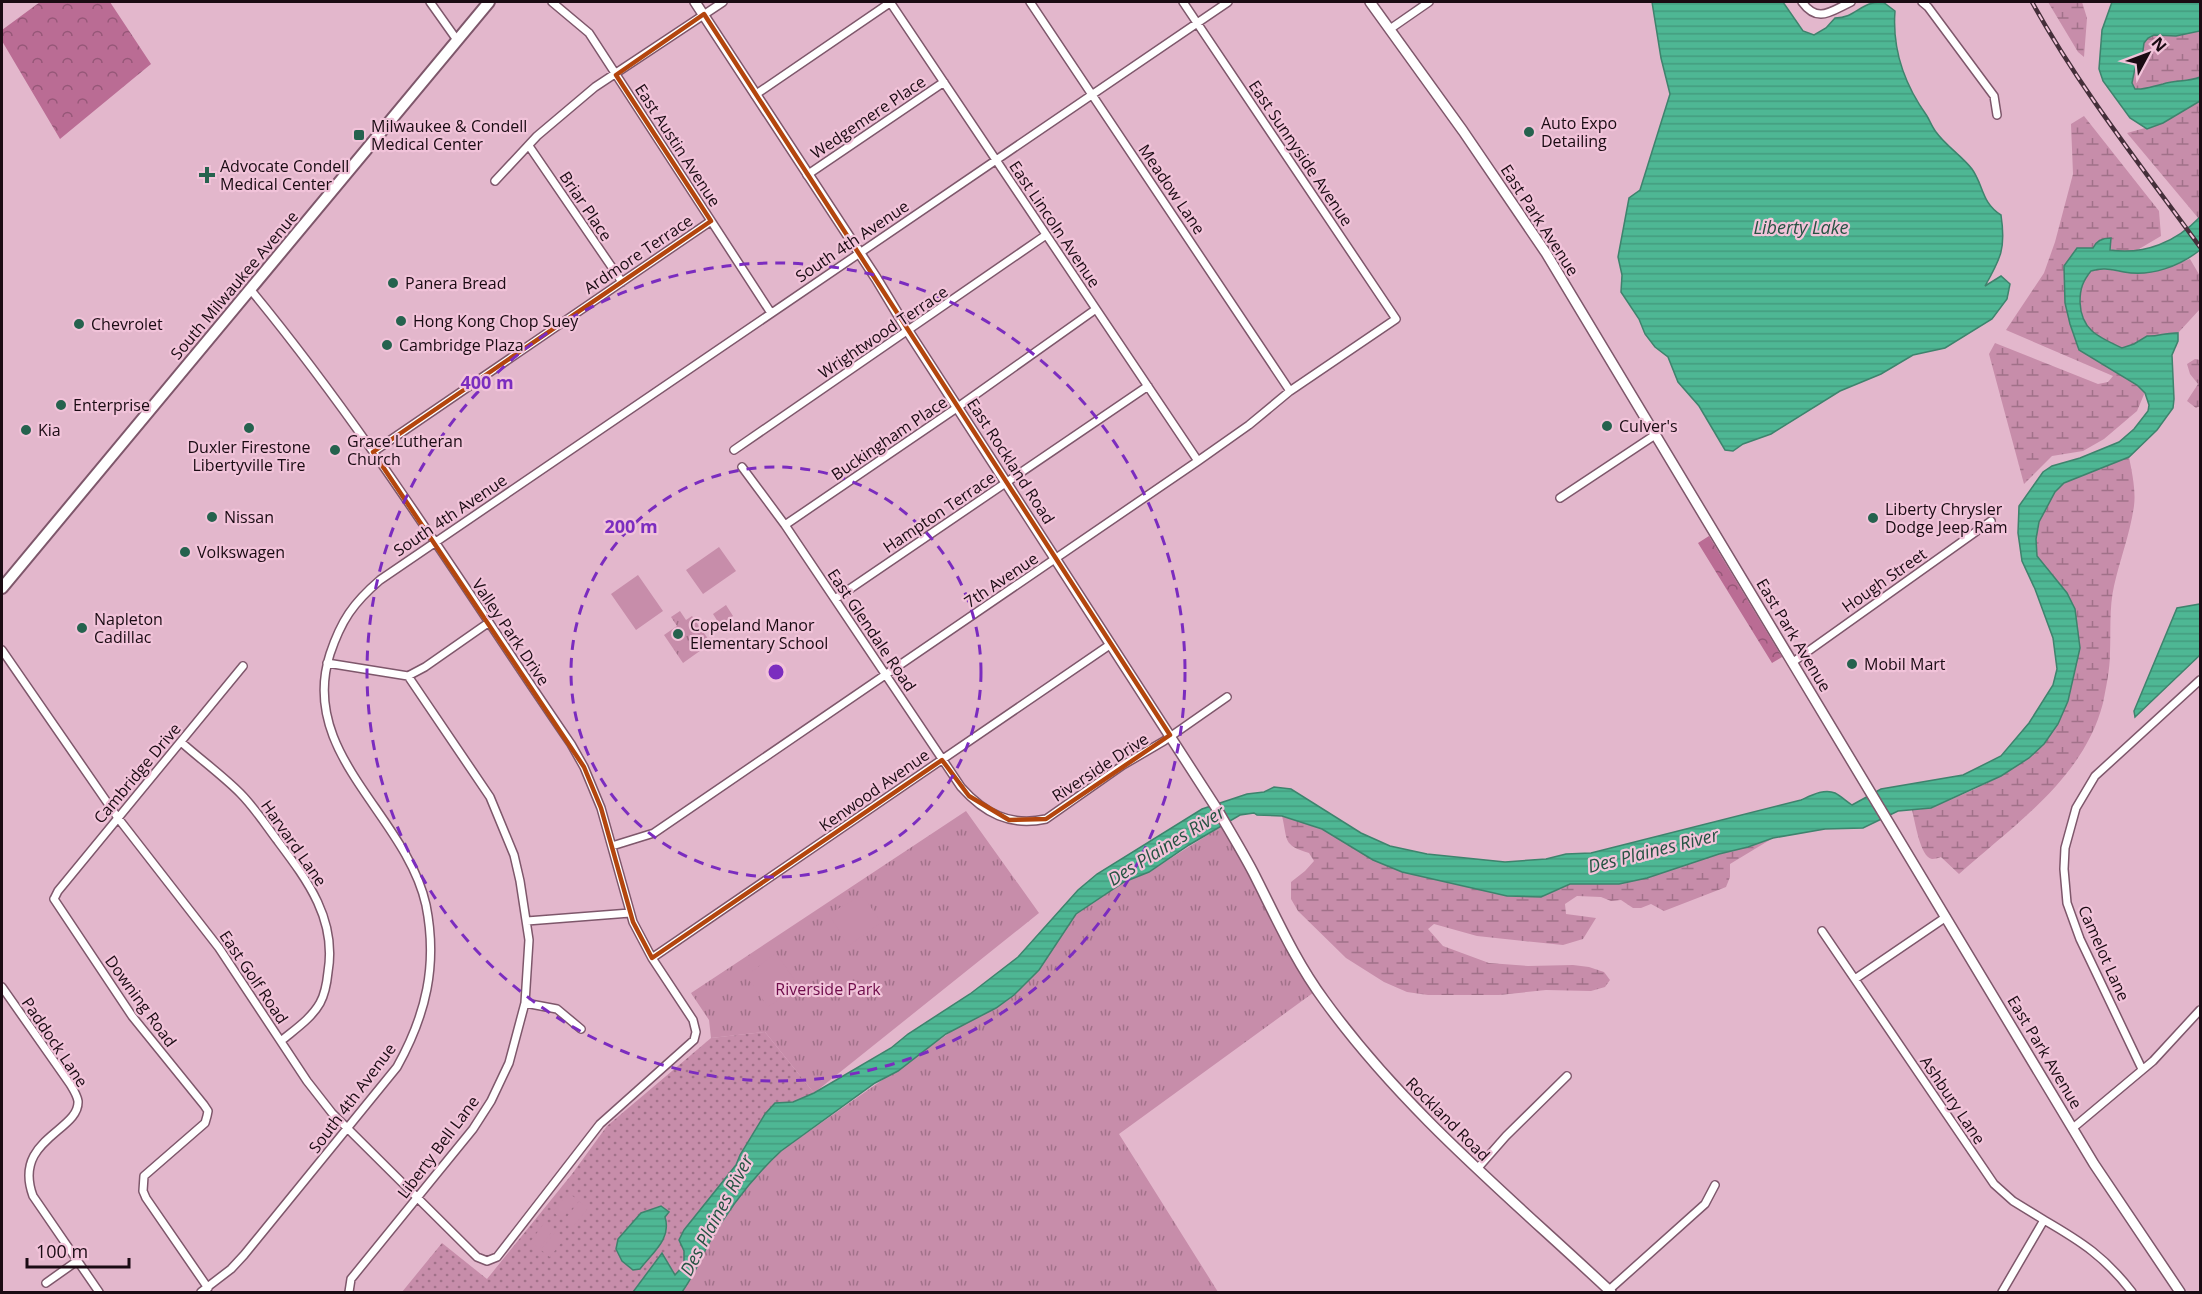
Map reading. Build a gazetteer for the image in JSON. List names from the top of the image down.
{
  "streets": {
    "main road": ["South Milwaukee Avenue"],
    "street": [
      "Wedgemere Place",
      "East Austin Avenue",
      "East Sunnyside Avenue",
      "Meadow Lane",
      "Briar Place",
      "East Park Avenue",
      "East Lincoln Avenue",
      "South 4th Avenue",
      "Ardmore Terrace",
      "Wrightwood Terrace",
      "Buckingham Place",
      "East Rockland Road",
      "Hampton Terrace",
      "7th Avenue",
      "Hough Street",
      "East Glendale Road",
      "Valley Park Drive",
      "Riverside Drive",
      "Cambridge Drive",
      "Kenwood Avenue",
      "Harvard Lane",
      "Camelot Lane",
      "East Golf Road",
      "Downing Road",
      "Paddock Lane",
      "Ashbury Lane",
      "Rockland Road",
      "Liberty Bell Lane"
    ]
  },
  "crossings": [
    ["Wedgemere Place", "East Lincoln Avenue"],
    ["Wedgemere Place", "East Rockland Road"],
    ["East Austin Avenue", "South 4th Avenue"],
    ["East Austin Avenue", "Ardmore Terrace"],
    ["East Sunnyside Avenue", "South 4th Avenue"],
    ["East Sunnyside Avenue", "7th Avenue"],
    ["Meadow Lane", "South 4th Avenue"],
    ["Meadow Lane", "7th Avenue"],
    ["Briar Place", "Ardmore Terrace"],
    ["East Park Avenue", "Hough Street"],
    ["East Lincoln Avenue", "South 4th Avenue"],
    ["East Lincoln Avenue", "Wrightwood Terrace"],
    ["East Lincoln Avenue", "Buckingham Place"],
    ["East Lincoln Avenue", "Hampton Terrace"],
    ["East Lincoln Avenue", "7th Avenue"],
    ["South 4th Avenue", "East Rockland Road"],
    ["South 4th Avenue", "Valley Park Drive"],
    ["South 4th Avenue", "East Golf Road"],
    ["Ardmore Terrace", "Valley Park Drive"],
    ["South Milwaukee Avenue", "Valley Park Drive"],
    ["Wrightwood Terrace", "East Rockland Road"],
    ["Buckingham Place", "East Rockland Road"],
    ["Buckingham Place", "East Glendale Road"],
    ["East Rockland Road", "Hampton Terrace"],
    ["East Rockland Road", "7th Avenue"],
    ["East Rockland Road", "Riverside Drive"],
    ["East Rockland Road", "Kenwood Avenue"],
    ["East Rockland Road", "Rockland Road"],
    ["Hampton Terrace", "East Glendale Road"],
    ["7th Avenue", "East Glendale Road"],
    ["7th Avenue", "Valley Park Drive"],
    ["East Glendale Road", "Riverside Drive"],
    ["East Glendale Road", "Kenwood Avenue"],
    ["Valley Park Drive", "Kenwood Avenue"],
    ["Valley Park Drive", "East Golf Road"],
    ["Cambridge Drive", "Harvard Lane"],
    ["Cambridge Drive", "East Golf Road"],
    ["Cambridge Drive", "Downing Road"],
    ["Harvard Lane", "East Golf Road"],
    ["East Golf Road", "Liberty Bell Lane"]
  ],
  "water": ["Liberty Lake", "Des Plaines River"],
  "parks": ["Riverside Park"],
  "places": {
    "other": [
      "Auto Expo Detailing",
      "Panera Bread",
      "Hong Kong Chop Suey",
      "Chevrolet",
      "Cambridge Plaza",
      "Enterprise",
      "Culver's",
      "Duxler Firestone Libertyville Tire",
      "Kia",
      "Grace Lutheran Church",
      "Nissan",
      "Liberty Chrysler Dodge Jeep Ram",
      "Volkswagen",
      "Napleton Cadillac",
      "Copeland Manor Elementary School",
      "Mobil Mart"
    ],
    "transit": ["Milwaukee & Condell Medical Center"],
    "health": ["Advocate Condell Medical Center"]
  },
  "scale_bar": "100 m",
  "north": "top right",
  "rings": ["400 m", "200 m"]
}
